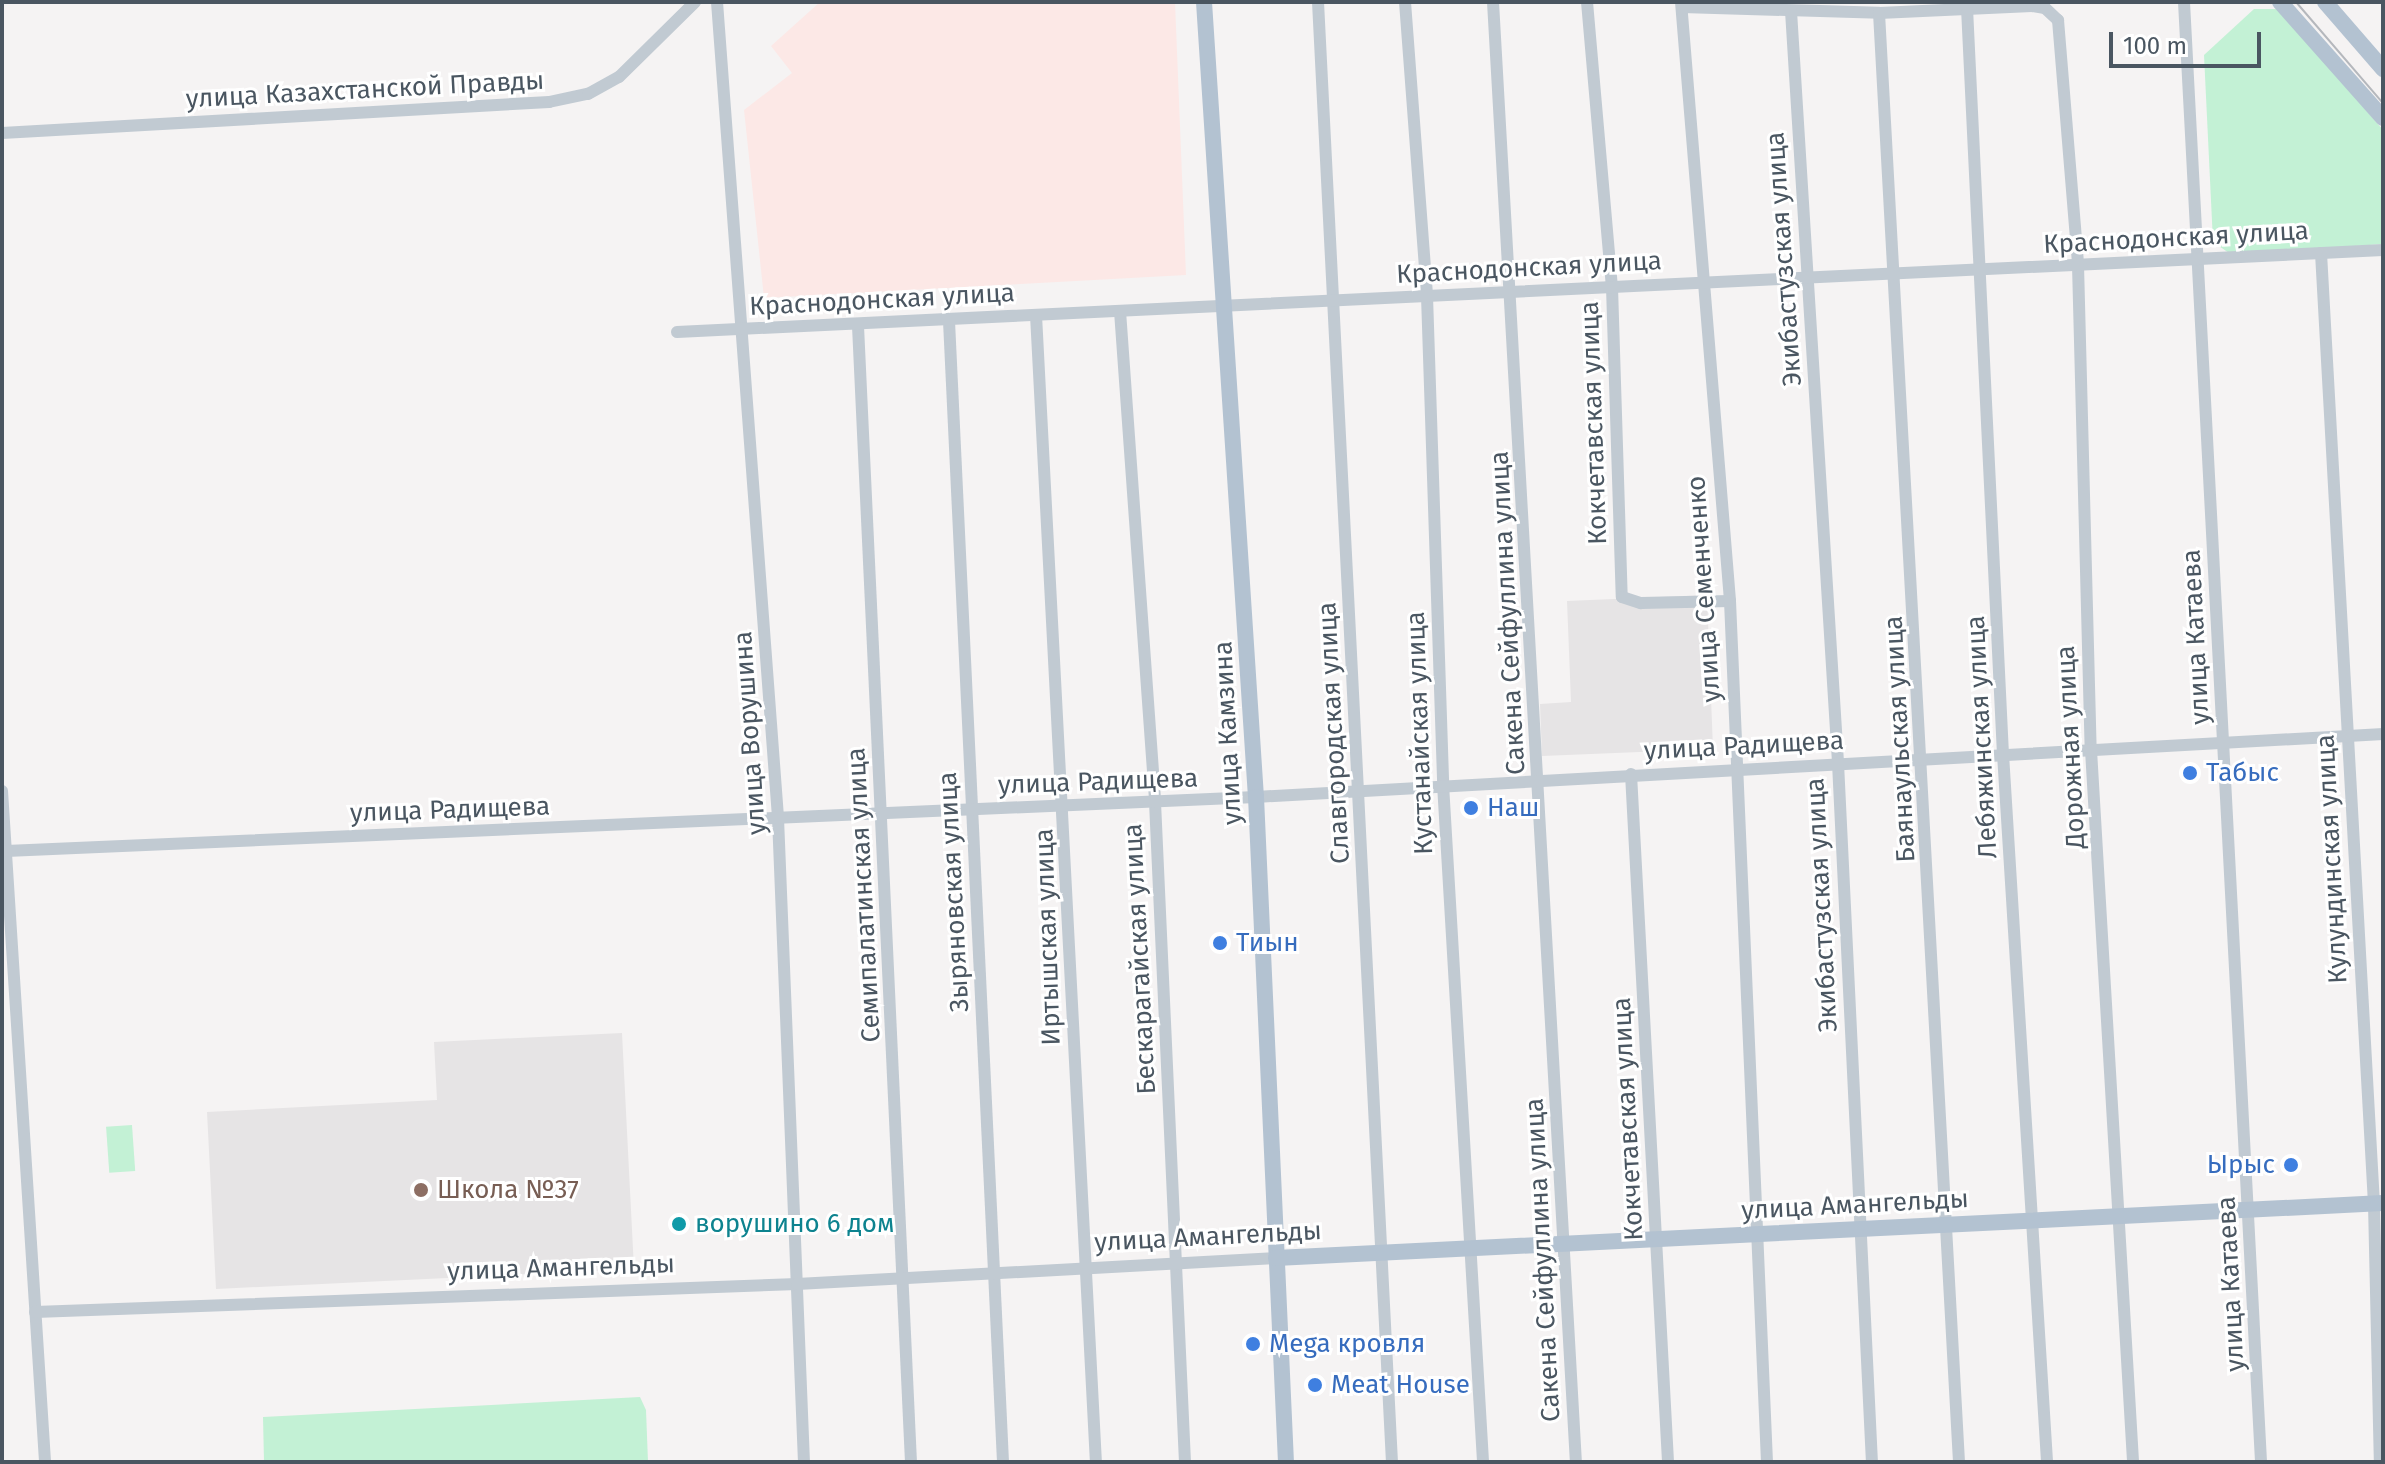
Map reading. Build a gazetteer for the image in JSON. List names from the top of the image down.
{
  "streets": {
    "main road": ["улица Камзина", "улица Амангельды"],
    "street": [
      "улица Казахстанской Правды",
      "Краснодонская улица",
      "Экибастузская улица",
      "Кокчетавская улица",
      "улица Семенченко",
      "Сакена Сейфуллина улица",
      "улица Катаева",
      "улица Ворушина",
      "Славгородская улица",
      "Кустанайская улица",
      "Лебяжинская улица",
      "Баянаульская улица",
      "улица Радищева",
      "Дорожная улица",
      "Кулундинская улица",
      "Зыряновская улица",
      "Семипалатинская улица",
      "Иртышская улица",
      "Бескарагайская улица"
    ]
  },
  "crossings": [
    ["Краснодонская улица", "Экибастузская улица"],
    ["Краснодонская улица", "Кокчетавская улица"],
    ["Краснодонская улица", "улица Семенченко"],
    ["Краснодонская улица", "Сакена Сейфуллина улица"],
    ["Краснодонская улица", "улица Катаева"],
    ["Краснодонская улица", "улица Ворушина"],
    ["Краснодонская улица", "улица Камзина"],
    ["Краснодонская улица", "Славгородская улица"],
    ["Краснодонская улица", "Кустанайская улица"],
    ["Краснодонская улица", "Лебяжинская улица"],
    ["Краснодонская улица", "Баянаульская улица"],
    ["Краснодонская улица", "Дорожная улица"],
    ["Краснодонская улица", "Кулундинская улица"],
    ["Краснодонская улица", "Зыряновская улица"],
    ["Краснодонская улица", "Семипалатинская улица"],
    ["Краснодонская улица", "Иртышская улица"],
    ["Краснодонская улица", "Бескарагайская улица"],
    ["Экибастузская улица", "улица Радищева"],
    ["Экибастузская улица", "улица Амангельды"],
    ["Кокчетавская улица", "улица Семенченко"],
    ["Кокчетавская улица", "улица Радищева"],
    ["Кокчетавская улица", "улица Амангельды"],
    ["улица Семенченко", "улица Радищева"],
    ["улица Семенченко", "улица Амангельды"],
    ["Сакена Сейфуллина улица", "улица Радищева"],
    ["Сакена Сейфуллина улица", "улица Амангельды"],
    ["улица Катаева", "улица Радищева"],
    ["улица Катаева", "улица Амангельды"],
    ["улица Ворушина", "улица Радищева"],
    ["улица Ворушина", "улица Амангельды"],
    ["улица Камзина", "улица Радищева"],
    ["улица Камзина", "улица Амангельды"],
    ["Славгородская улица", "улица Радищева"],
    ["Славгородская улица", "улица Амангельды"],
    ["Кустанайская улица", "улица Радищева"],
    ["Кустанайская улица", "улица Амангельды"],
    ["Лебяжинская улица", "улица Радищева"],
    ["Лебяжинская улица", "улица Амангельды"],
    ["Баянаульская улица", "улица Радищева"],
    ["Баянаульская улица", "улица Амангельды"],
    ["улица Радищева", "Дорожная улица"],
    ["улица Радищева", "Кулундинская улица"],
    ["улица Радищева", "Зыряновская улица"],
    ["улица Радищева", "Семипалатинская улица"],
    ["улица Радищева", "Иртышская улица"],
    ["улица Радищева", "Бескарагайская улица"],
    ["Дорожная улица", "улица Амангельды"],
    ["Кулундинская улица", "улица Амангельды"],
    ["Зыряновская улица", "улица Амангельды"],
    ["Семипалатинская улица", "улица Амангельды"],
    ["Иртышская улица", "улица Амангельды"],
    ["Бескарагайская улица", "улица Амангельды"]
  ],
  "places": [
    "Табыс",
    "Наш",
    "Тиын",
    "Ырыс",
    "Школа №37",
    "ворушино 6 дом",
    "Mega кровля",
    "Meat House"
  ],
  "scale_bar": "100 m"
}
